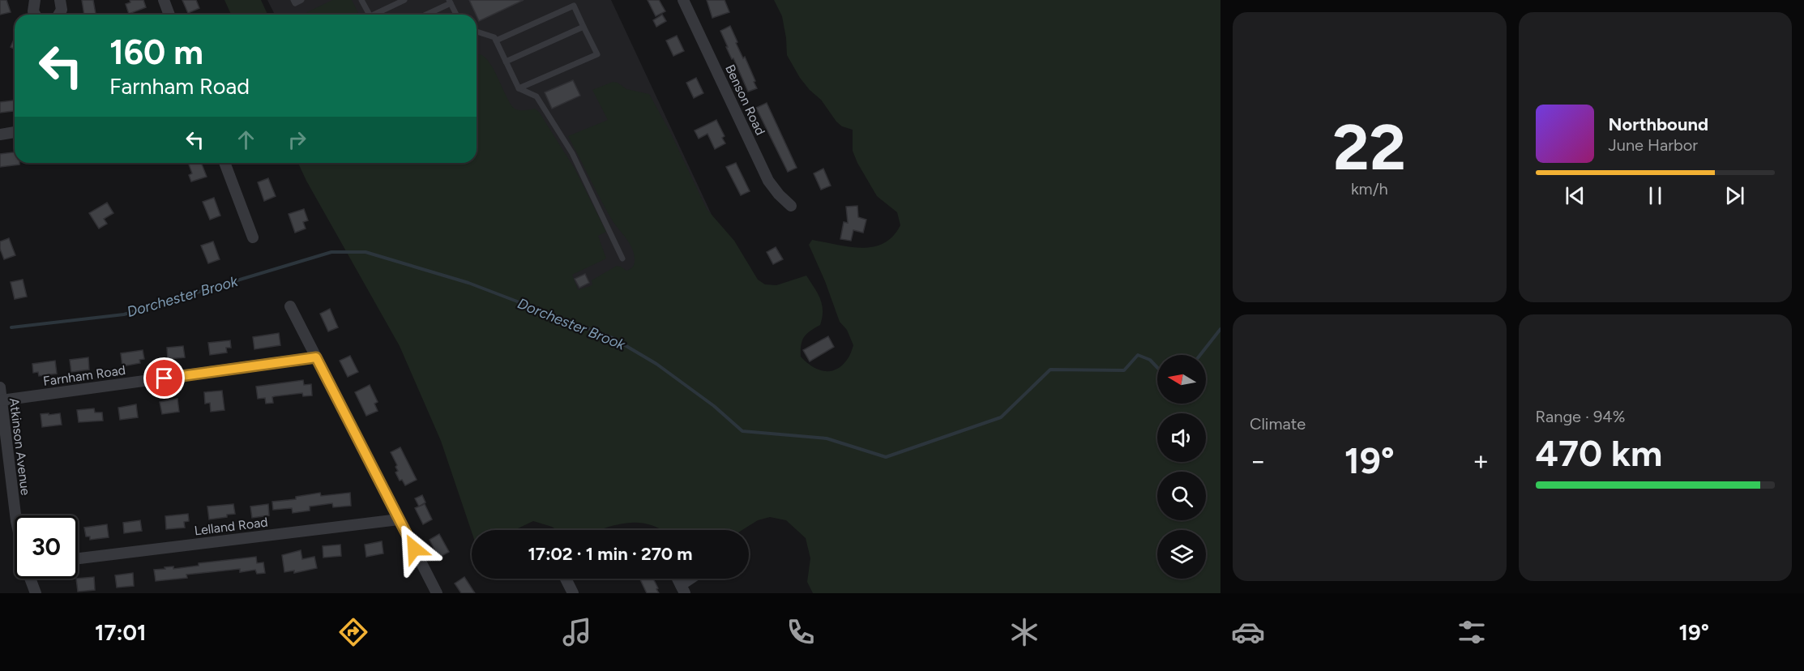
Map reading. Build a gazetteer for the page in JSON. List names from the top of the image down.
{
  "streets": {
    "street": [
      "Benson Road",
      "Farnham Road",
      "Atkinson Avenue",
      "Lelland Road"
    ]
  },
  "crossings": [
    ["Farnham Road", "Atkinson Avenue"]
  ],
  "water": ["Dorchester Brook"],
  "north": "left",
  "page": {
    "tile": [
      ["22", "km/h"],
      "Climate",
      ["Range · 94%", "470 km"]
    ],
    "turn": ["160 m", "Farnham Road"],
    "song": ["Northbound", "June Harbor"],
    "heat": ["−", "19°", "+"],
    "limit": "30",
    "trip": "17:02 · 1 min · 270 m",
    "tabs": ["17:01", "19°"]
  }
}
